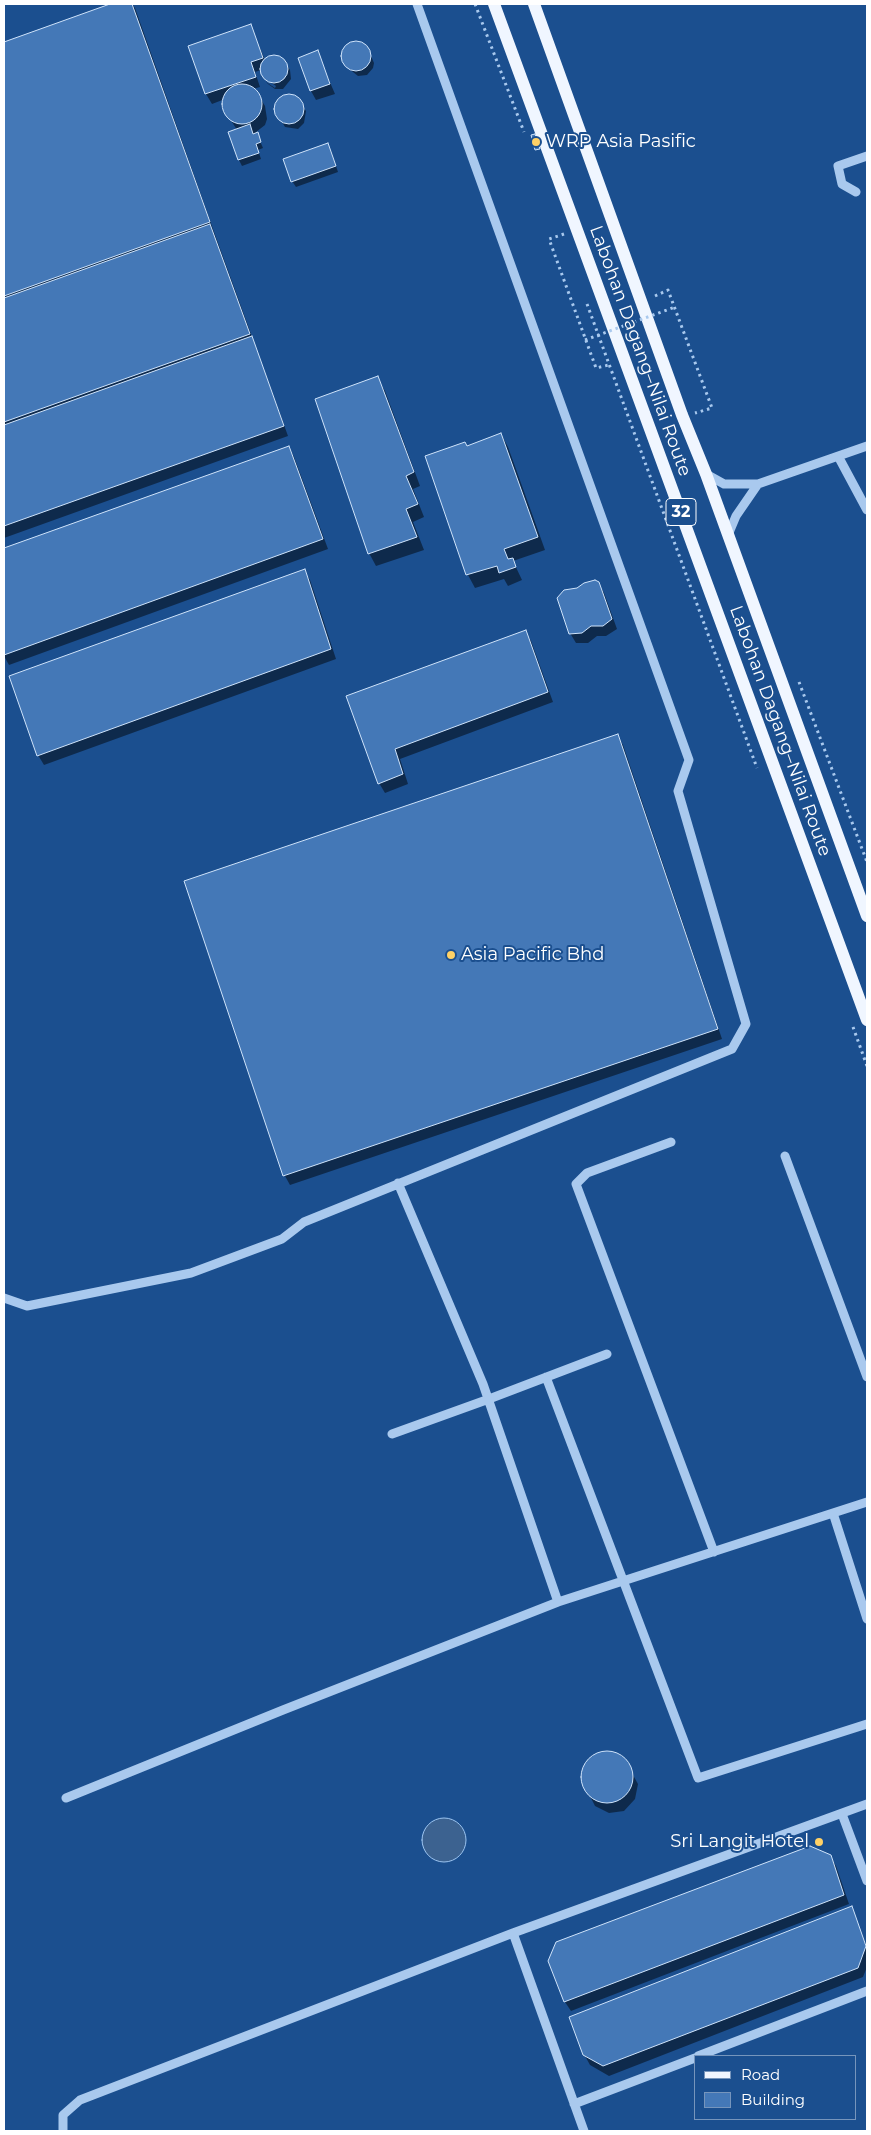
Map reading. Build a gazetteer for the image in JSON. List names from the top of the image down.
{
  "streets": {
    "main road": ["Labohan Dagang–Nilai Route", "32"]
  },
  "places": ["WRP Asia Pasific", "Asia Pacific Bhd", "Sri Langit Hotel"],
  "legend": ["Road", "Building"]
}
